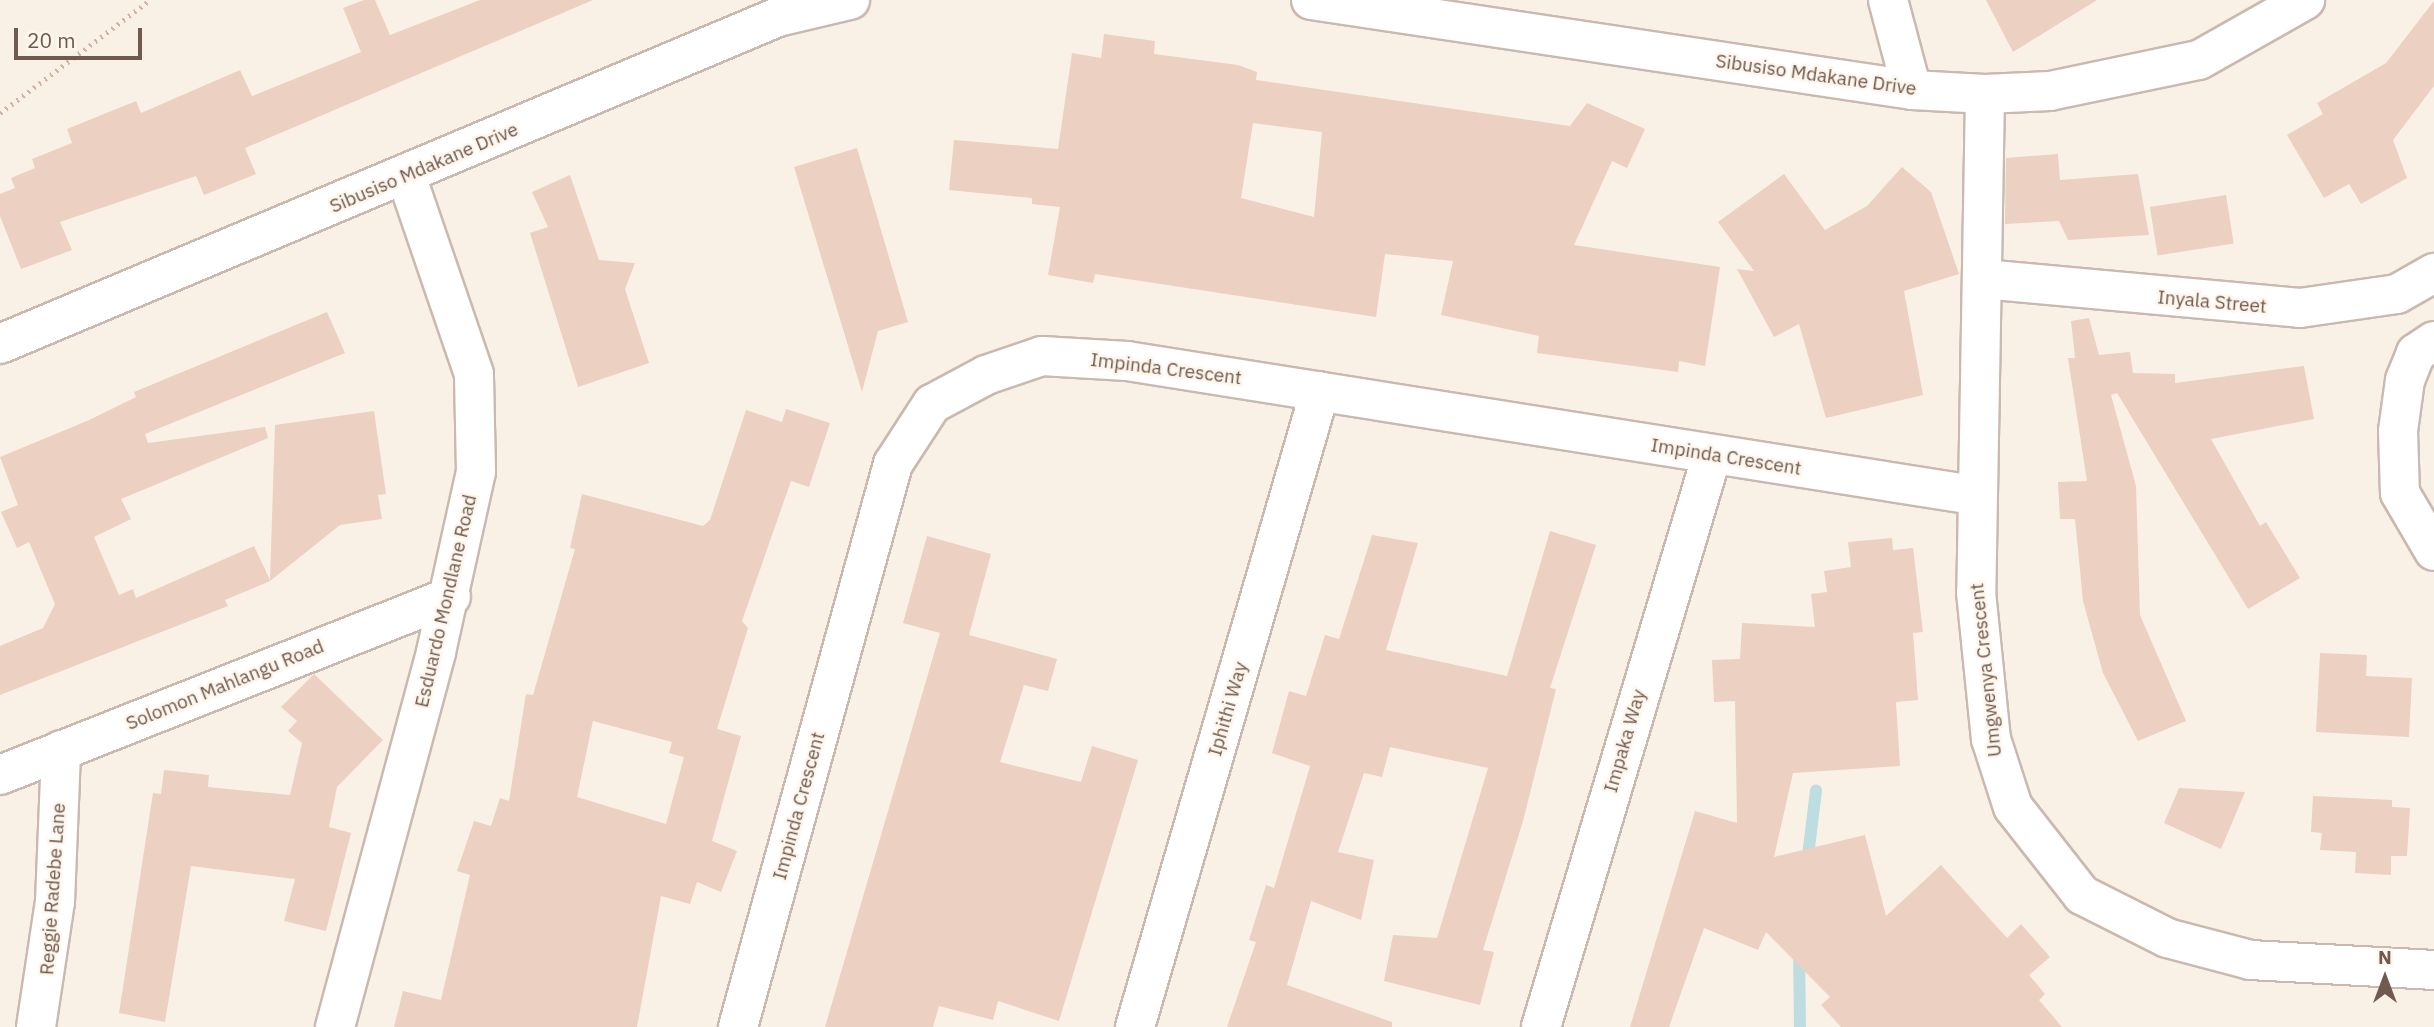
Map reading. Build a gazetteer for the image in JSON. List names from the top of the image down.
{
  "streets": {
    "street": [
      "Sibusiso Mdakane Drive",
      "Inyala Street",
      "Impinda Crescent",
      "Esduardo Mondlane Road",
      "Umgwenya Crescent",
      "Solomon Mahlangu Road",
      "Iphithi Way",
      "Impaka Way",
      "Reggie Radebe Lane"
    ]
  },
  "crossings": [
    ["Sibusiso Mdakane Drive", "Esduardo Mondlane Road"],
    ["Sibusiso Mdakane Drive", "Umgwenya Crescent"],
    ["Inyala Street", "Umgwenya Crescent"],
    ["Impinda Crescent", "Umgwenya Crescent"],
    ["Impinda Crescent", "Iphithi Way"],
    ["Impinda Crescent", "Impaka Way"],
    ["Esduardo Mondlane Road", "Solomon Mahlangu Road"],
    ["Solomon Mahlangu Road", "Reggie Radebe Lane"]
  ],
  "scale_bar": "20 m",
  "north": "top"
}
